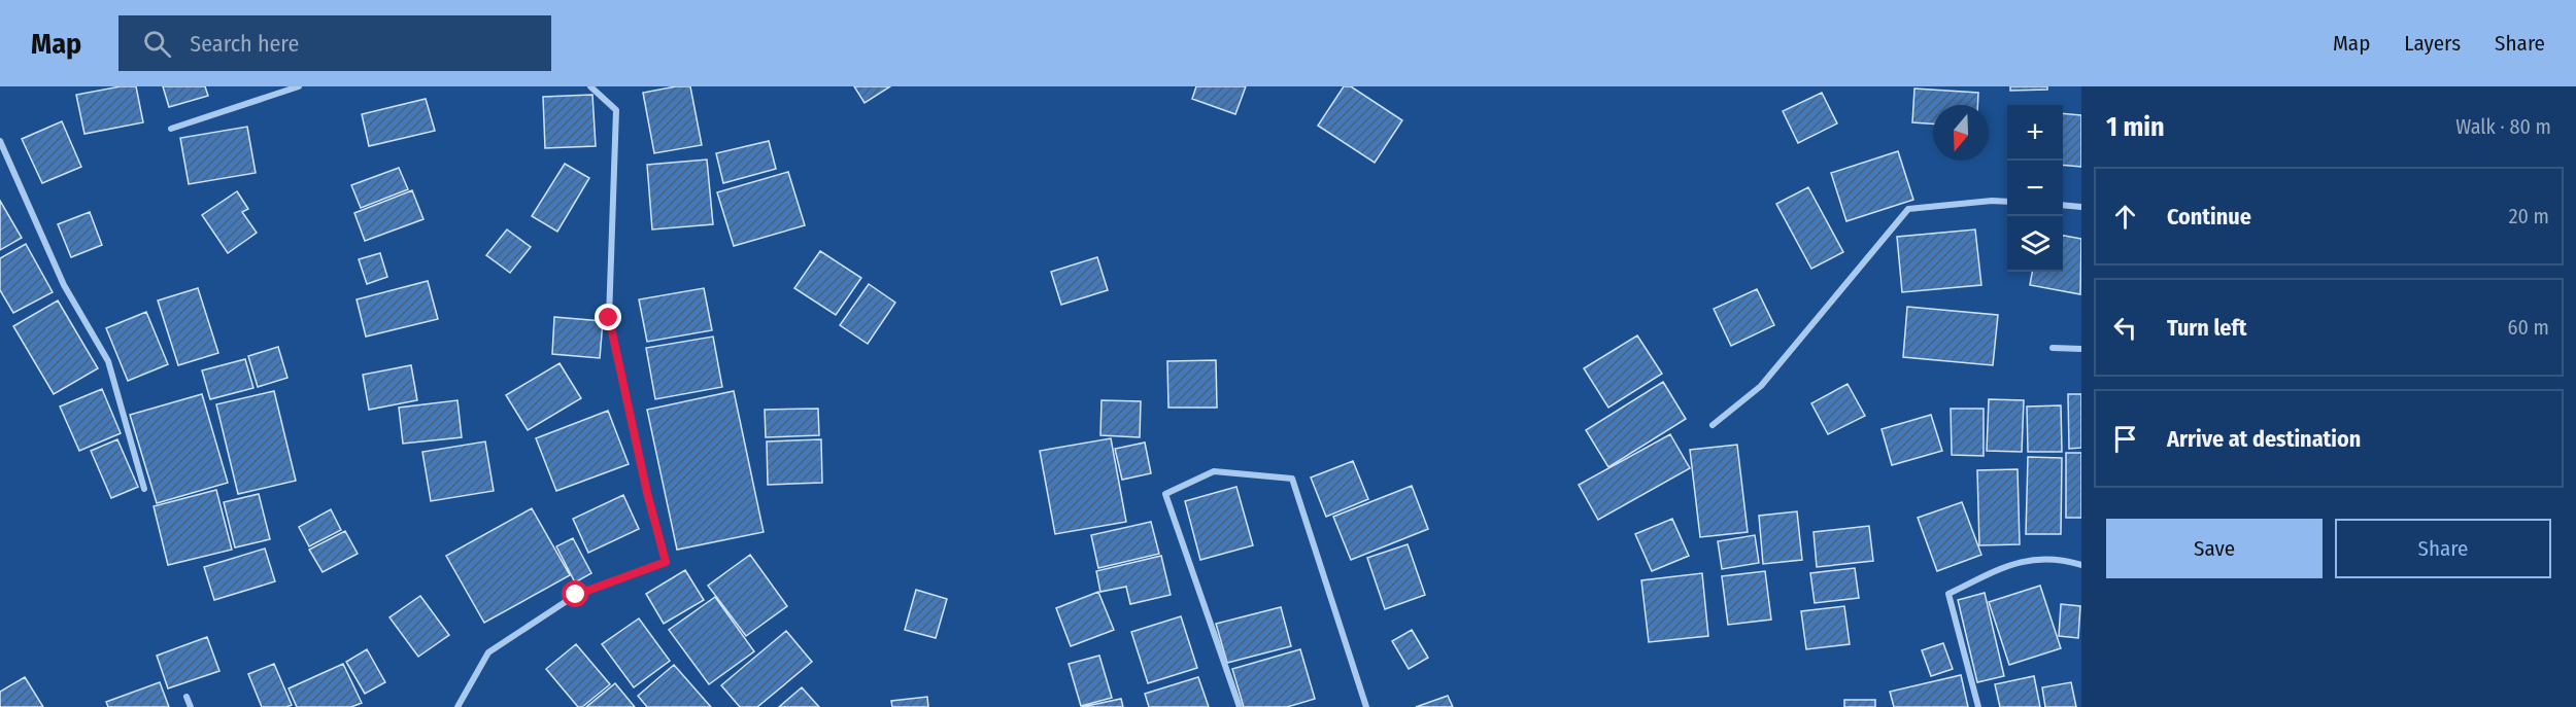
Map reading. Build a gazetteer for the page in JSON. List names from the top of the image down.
{
  "north": "bottom",
  "page": {
    "header": "Map",
    "search": "Search here",
    "nav": ["Map", "Layers", "Share"],
    "heading": ["1 min", "Walk · 80 m"],
    "map_buttons": ["+", "−"],
    "list": [
      ["Continue", "20 m"],
      ["Turn left", "60 m"],
      "Arrive at destination"
    ],
    "buttons": ["Save", "Share"]
  }
}
